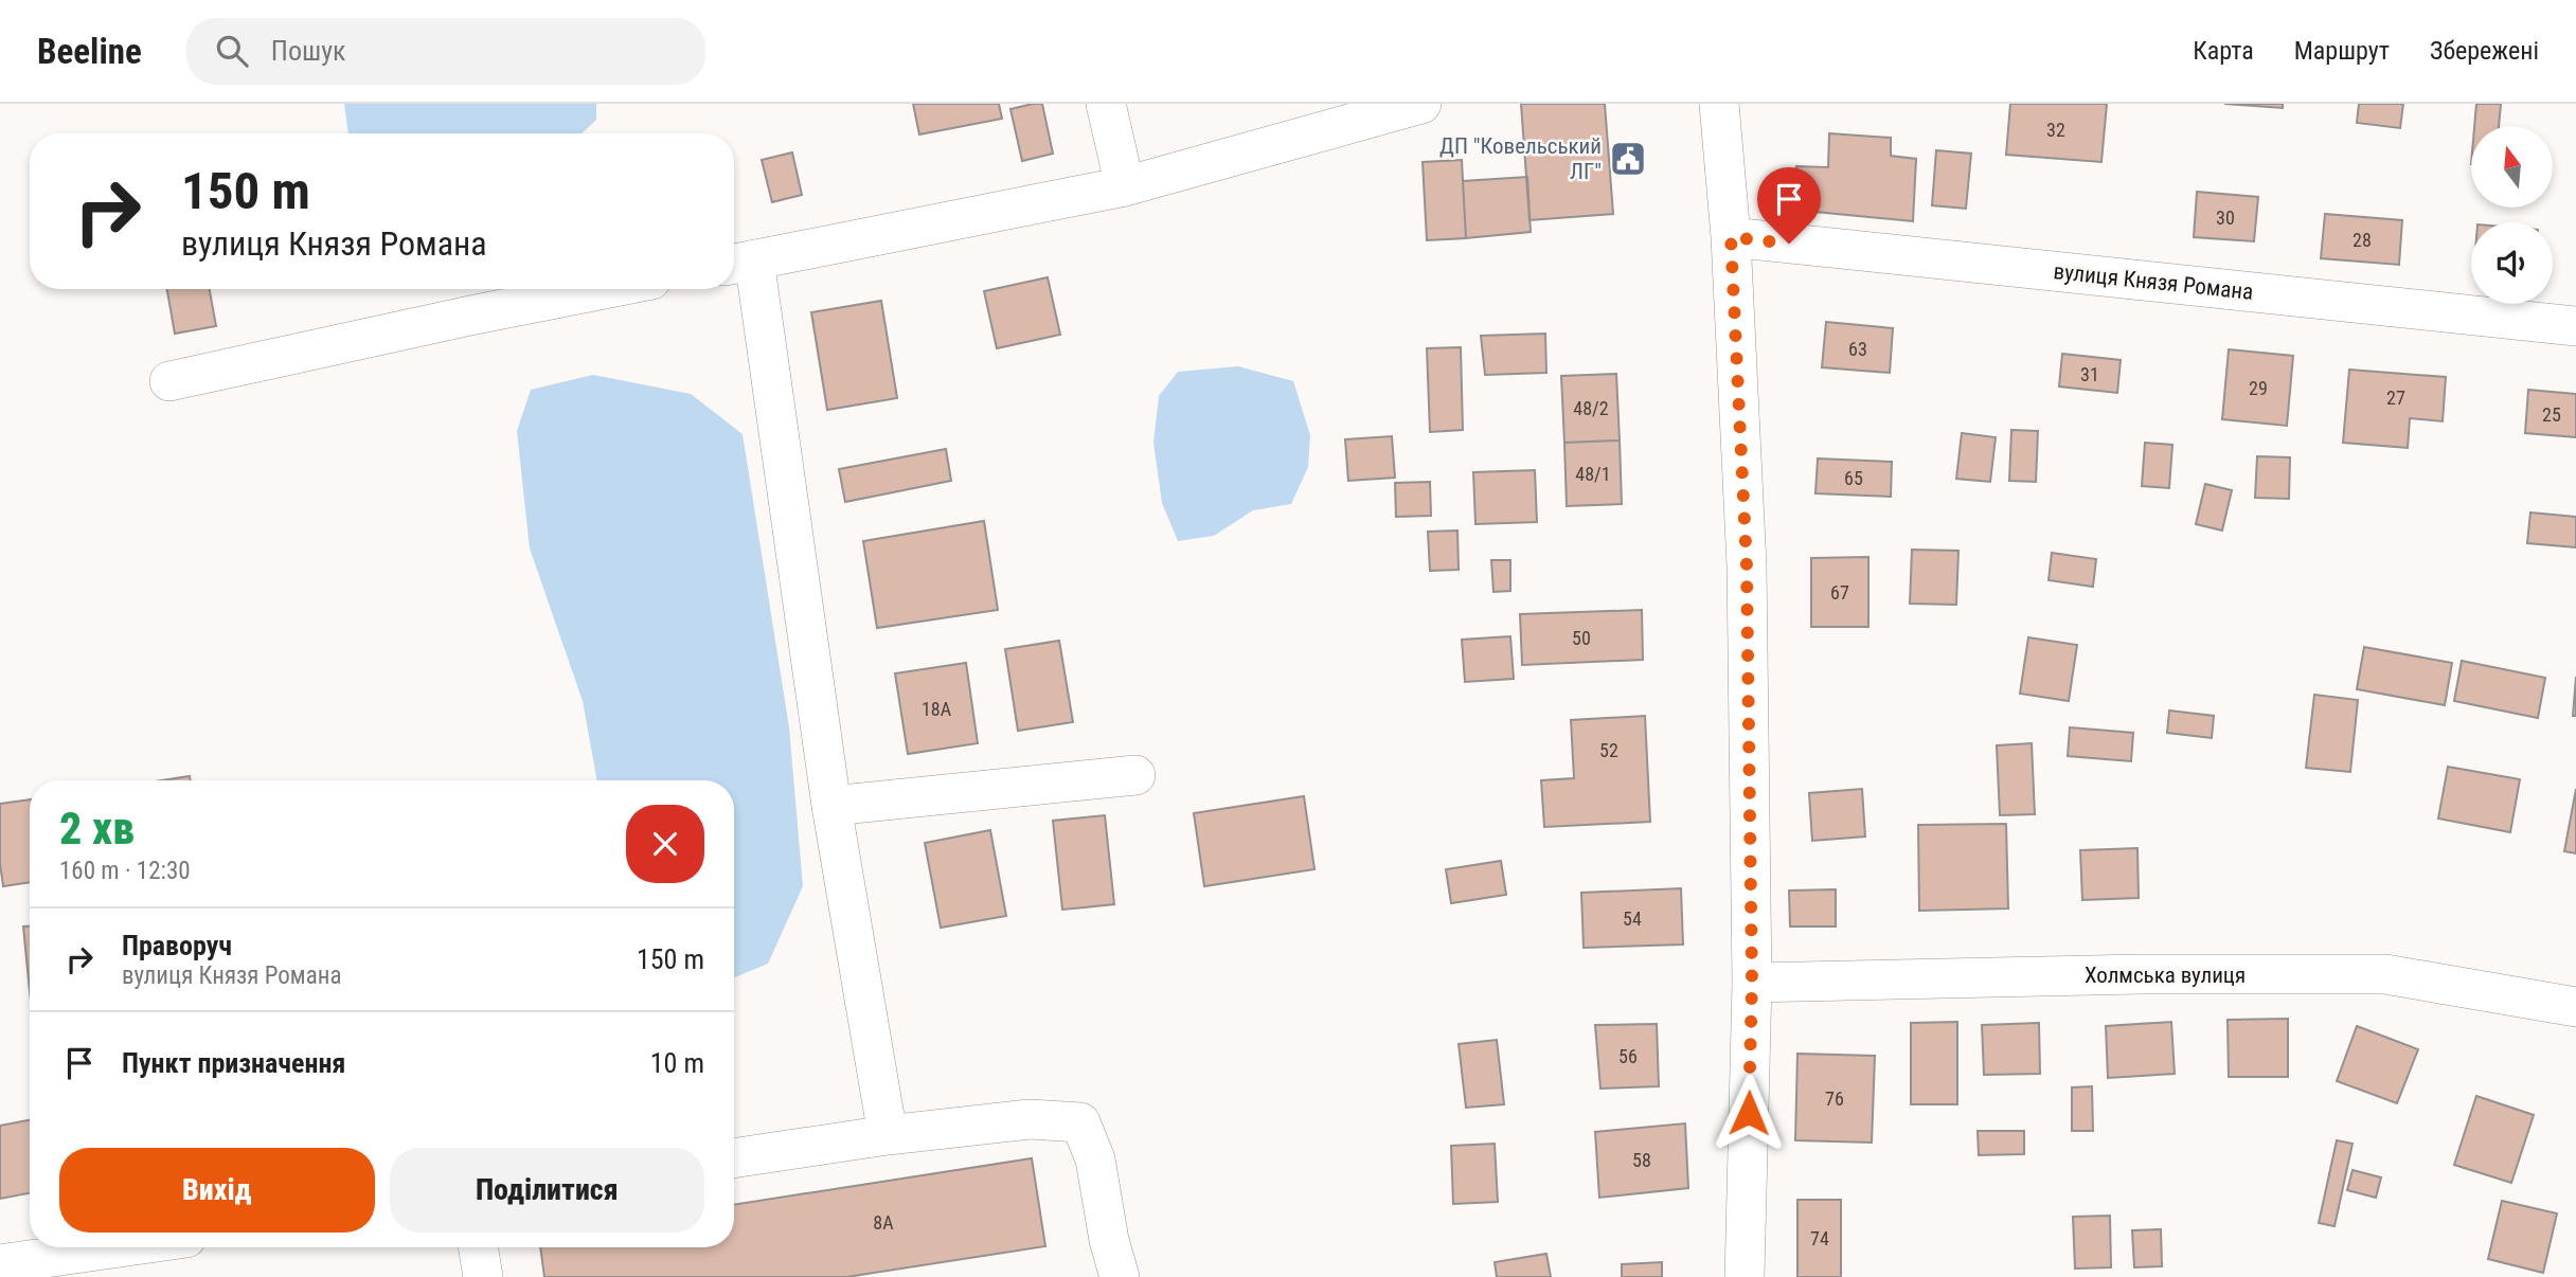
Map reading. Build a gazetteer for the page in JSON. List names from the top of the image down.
{
  "streets": {
    "street": ["вулиця Князя Романа", "Холмська вулиця"]
  },
  "places": {
    "public building": ["ДП \"Ковельський ЛГ\""]
  },
  "house_numbers": [
    "32",
    "30",
    "28",
    "63",
    "31",
    "29",
    "27",
    "48/2",
    "25",
    "48/1",
    "65",
    "67",
    "50",
    "18А",
    "52",
    "54",
    "56",
    "76",
    "58",
    "8А",
    "74"
  ],
  "north": "top",
  "page": {
    "header": "Beeline",
    "search": "Пошук",
    "nav": ["Карта", "Маршрут", "Збережені"],
    "turn": ["150 m", "вулиця Князя Романа"],
    "heading": ["2 хв", "160 m · 12:30"],
    "list": [
      {
        "name": "Праворуч",
        "note": "вулиця Князя Романа",
        "value": "150 m"
      },
      {
        "name": "Пункт призначення",
        "value": "10 m"
      }
    ],
    "buttons": ["Вихід", "Поділитися"]
  }
}
